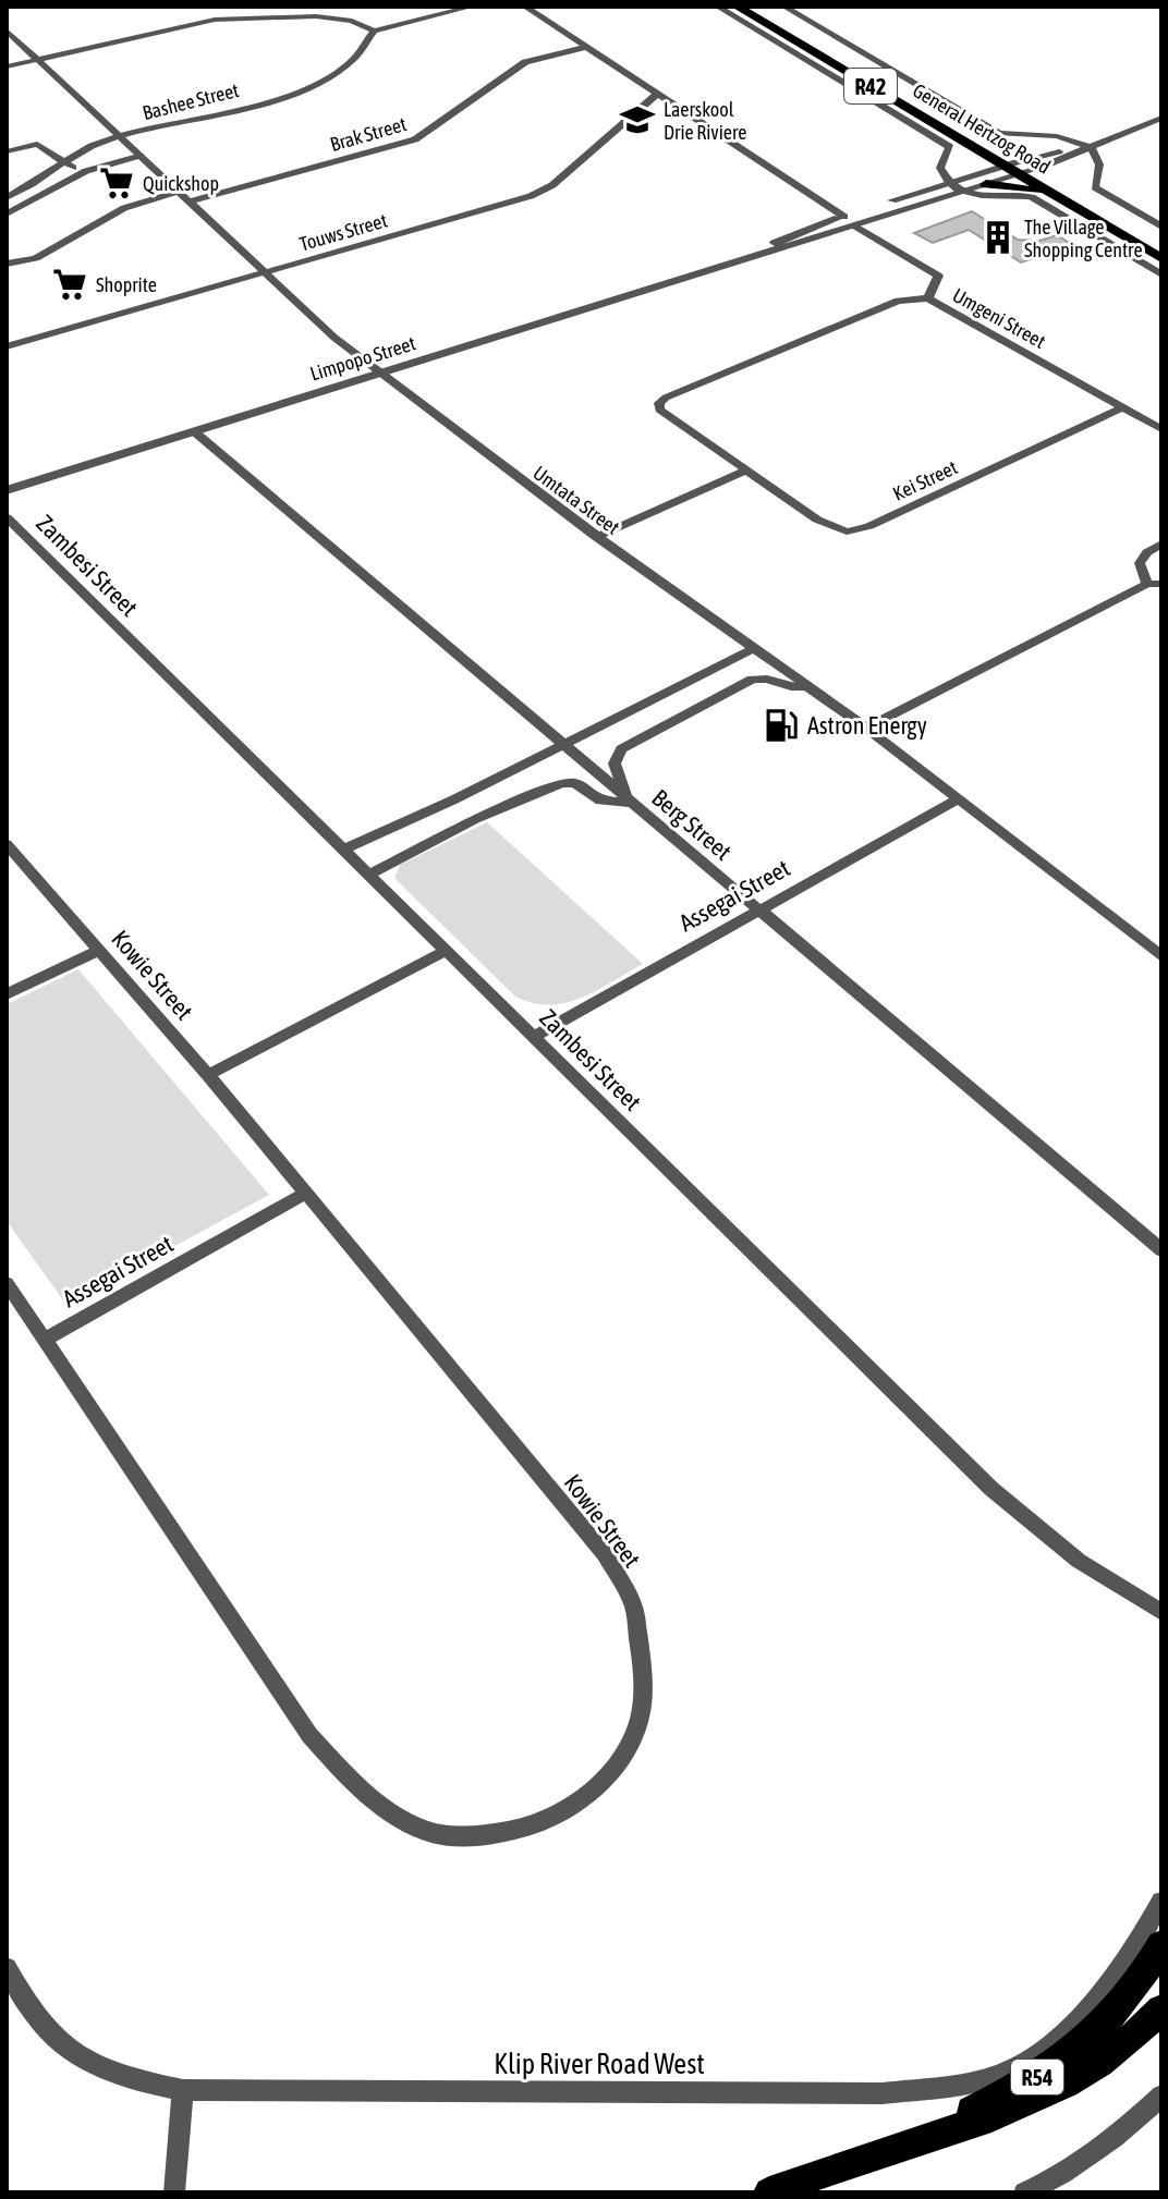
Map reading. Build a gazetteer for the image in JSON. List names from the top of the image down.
{
  "streets": {
    "main road": ["R42", "General Hertzog Road", "R54"],
    "street": [
      "Bashee Street",
      "Brak Street",
      "Touws Street",
      "Umgeni Street",
      "Limpopo Street",
      "Kei Street",
      "Umtata Street",
      "Zambesi Street",
      "Berg Street",
      "Assegai Street",
      "Kowie Street",
      "Klip River Road West"
    ]
  },
  "crossings": [
    ["Bashee Street", "Umtata Street"],
    ["General Hertzog Road", "Limpopo Street"],
    ["Brak Street", "Umgeni Street"],
    ["Brak Street", "Umtata Street"],
    ["Touws Street", "Umgeni Street"],
    ["Touws Street", "Umtata Street"],
    ["Umgeni Street", "Limpopo Street"],
    ["Umgeni Street", "Kei Street"],
    ["Limpopo Street", "Umtata Street"],
    ["Limpopo Street", "Berg Street"],
    ["Umtata Street", "Assegai Street"],
    ["Zambesi Street", "Assegai Street"],
    ["Berg Street", "Assegai Street"],
    ["Assegai Street", "Kowie Street"]
  ],
  "places": {
    "school or university": ["Laerskool Drie Riviere"],
    "supermarket": ["Quickshop", "Shoprite"],
    "building": ["The Village Shopping Centre"],
    "fuel station": ["Astron Energy"]
  }
}
